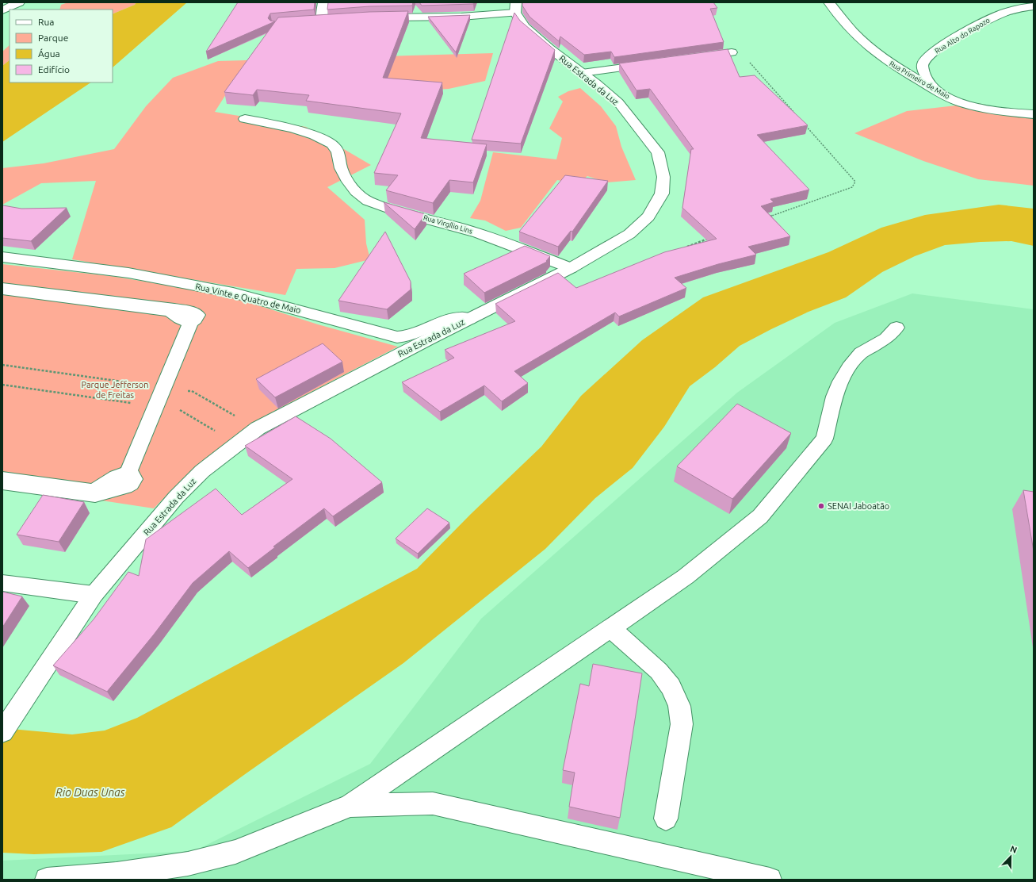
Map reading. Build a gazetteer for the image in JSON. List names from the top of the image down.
{
  "streets": {
    "street": [
      "Rua Alto do Rapozo",
      "Rua Estrada da Luz",
      "Rua Primeiro de Maio",
      "Rua Virgílio Lins",
      "Rua Vinte e Quatro de Maio"
    ]
  },
  "crossings": [
    ["Rua Alto do Rapozo", "Rua Primeiro de Maio"],
    ["Rua Estrada da Luz", "Rua Virgílio Lins"],
    ["Rua Estrada da Luz", "Rua Vinte e Quatro de Maio"]
  ],
  "water": ["Rio Duas Unas"],
  "parks": ["Parque Jefferson de Freitas"],
  "places": ["SENAI Jaboatão"],
  "legend": [
    "Rua",
    "Parque",
    "Água",
    "Edifício"
  ],
  "north": "top"
}
